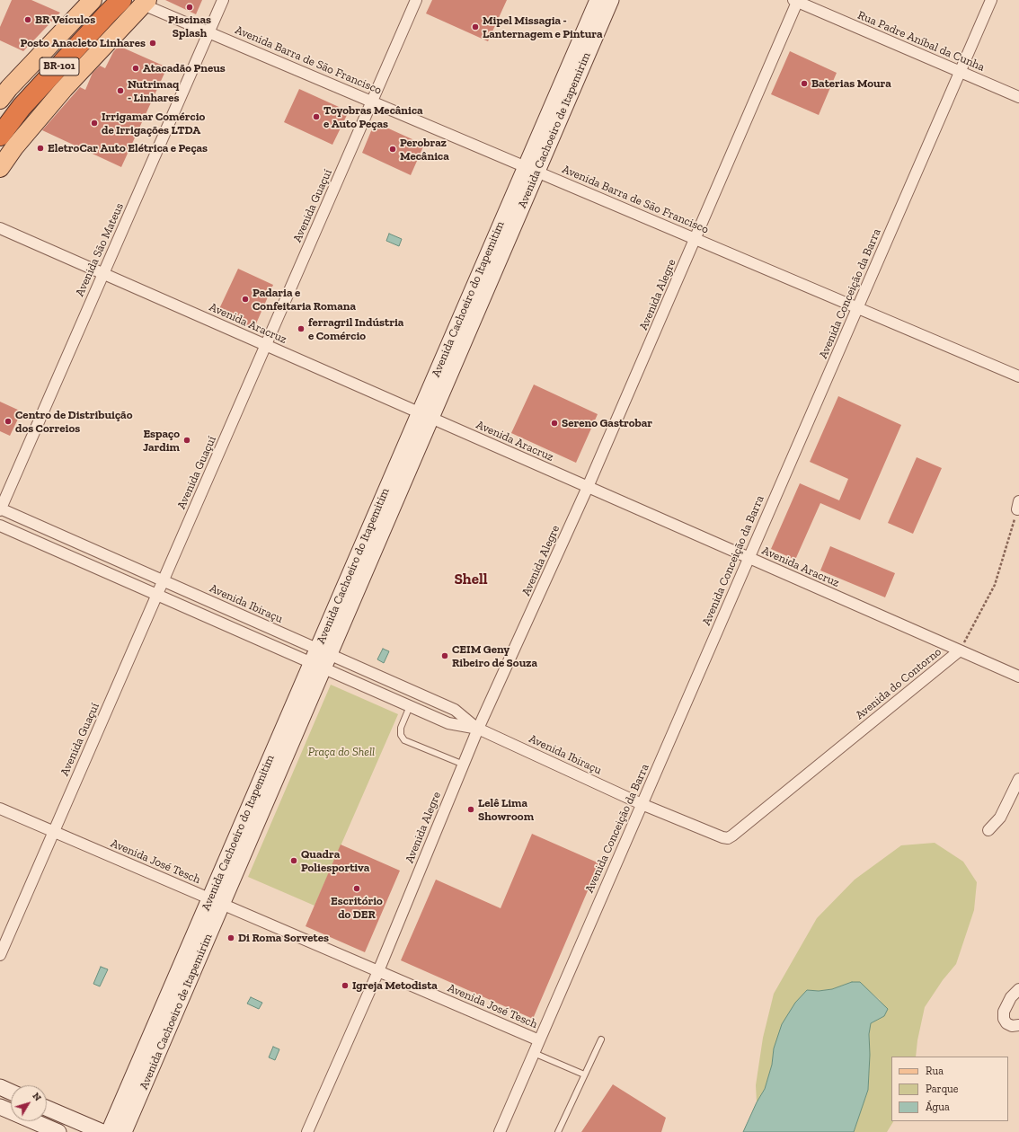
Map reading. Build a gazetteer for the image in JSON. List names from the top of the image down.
{
  "streets": {
    "highway": ["BR-101"],
    "street": [
      "Rua Padre Aníbal da Cunha",
      "Avenida Barra de São Francisco",
      "Avenida Cachoeiro de Itapemirim",
      "Avenida Guaçuí",
      "Avenida São Mateus",
      "Avenida Conceição da Barra",
      "Avenida Alegre",
      "Avenida Cachoeiro do Itapemitim",
      "Avenida Aracruz",
      "Avenida Ibiraçu",
      "Avenida do Contorno",
      "Avenida José Tesch"
    ]
  },
  "crossings": [
    ["Rua Padre Aníbal da Cunha", "Avenida Conceição da Barra"],
    ["Rua Padre Aníbal da Cunha", "Avenida Alegre"],
    ["Avenida Barra de São Francisco", "Avenida Cachoeiro de Itapemirim"],
    ["Avenida Barra de São Francisco", "Avenida Guaçuí"],
    ["Avenida Barra de São Francisco", "Avenida São Mateus"],
    ["Avenida Barra de São Francisco", "Avenida Conceição da Barra"],
    ["Avenida Barra de São Francisco", "Avenida Alegre"],
    ["Avenida Cachoeiro de Itapemirim", "Avenida Cachoeiro do Itapemitim"],
    ["Avenida Cachoeiro de Itapemirim", "Avenida Aracruz"],
    ["Avenida Cachoeiro de Itapemirim", "Avenida Ibiraçu"],
    ["Avenida Cachoeiro de Itapemirim", "Avenida José Tesch"],
    ["Avenida Guaçuí", "Avenida Aracruz"],
    ["Avenida Guaçuí", "Avenida Ibiraçu"],
    ["Avenida Guaçuí", "Avenida José Tesch"],
    ["Avenida São Mateus", "Avenida Aracruz"],
    ["Avenida São Mateus", "Avenida Ibiraçu"],
    ["Avenida Conceição da Barra", "Avenida Aracruz"],
    ["Avenida Conceição da Barra", "Avenida Ibiraçu"],
    ["Avenida Conceição da Barra", "Avenida José Tesch"],
    ["Avenida Alegre", "Avenida Aracruz"],
    ["Avenida Alegre", "Avenida Ibiraçu"],
    ["Avenida Alegre", "Avenida José Tesch"],
    ["Avenida Cachoeiro do Itapemitim", "Avenida José Tesch"],
    ["Avenida Aracruz", "Avenida do Contorno"],
    ["Avenida Ibiraçu", "Avenida do Contorno"]
  ],
  "districts": ["Shell"],
  "parks": ["Praça do Shell"],
  "places": [
    "Piscinas Splash",
    "BR Veículos",
    "Mipel Missagia - Lanternagem e Pintura",
    "Posto Anacleto Linhares",
    "Atacadão Pneus",
    "Baterias Moura",
    "Nutrimaq - Linhares",
    "Toyobras Mecânica e Auto Peças",
    "Irrigamar Comércio de Irrigações LTDA",
    "EletroCar Auto Elétrica e Peças",
    "Perobraz Mecânica",
    "Padaria e Confeitaria Romana",
    "ferragril Indústria e Comércio",
    "Centro de Distribuição dos Correios",
    "Sereno Gastrobar",
    "Espaço Jardim",
    "CEIM Geny Ribeiro de Souza",
    "Lelê Lima Showroom",
    "Quadra Poliesportiva",
    "Escritório do DER",
    "Di Roma Sorvetes",
    "Igreja Metodista"
  ],
  "legend": ["Rua", "Parque", "Água"],
  "north": "top right"
}
